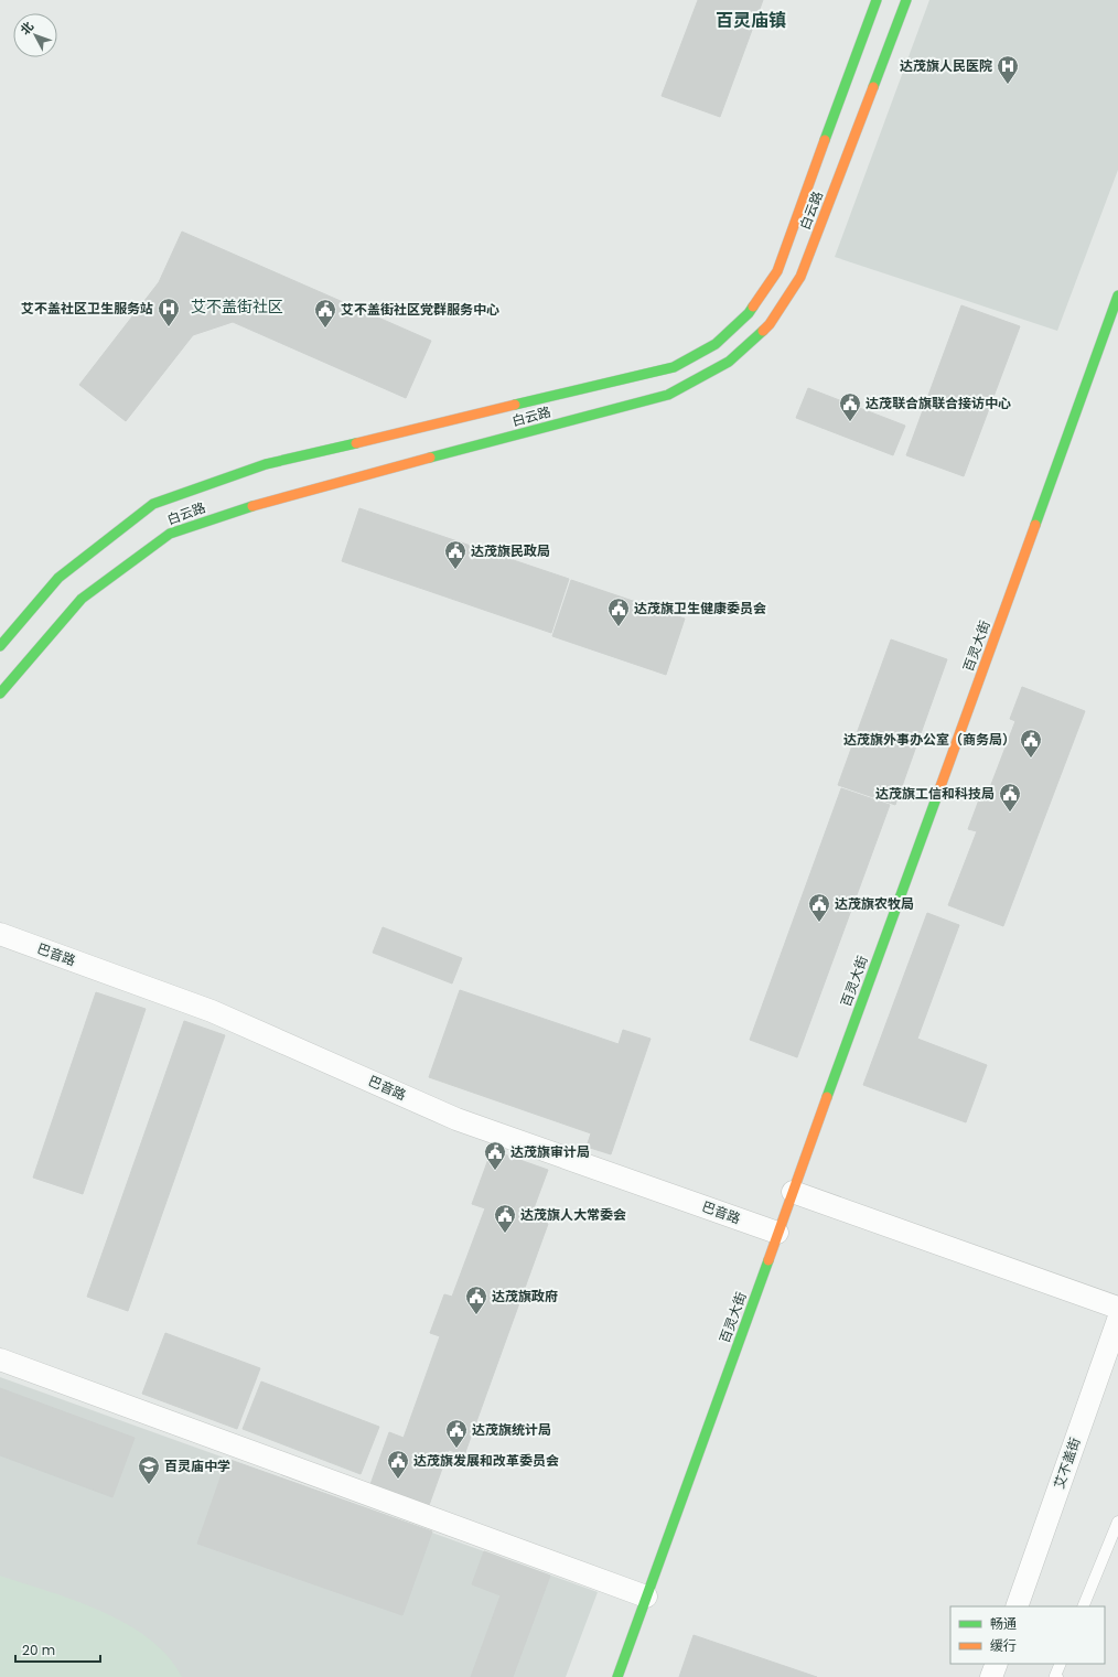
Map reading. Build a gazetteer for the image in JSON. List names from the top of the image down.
{
  "streets": {
    "street": [
      "白云路",
      "百灵大街",
      "巴音路",
      "艾不盖街"
    ]
  },
  "crossings": [
    ["百灵大街", "巴音路"]
  ],
  "districts": ["百灵庙镇", "艾不盖街社区"],
  "places": {
    "hospital": ["达茂旗人民医院", "艾不盖社区卫生服务站"],
    "public building": [
      "艾不盖街社区党群服务中心",
      "达茂联合旗联合接访中心",
      "达茂旗民政局",
      "达茂旗卫生健康委员会",
      "达茂旗外事办公室（商务局）",
      "达茂旗工信和科技局",
      "达茂旗农牧局",
      "达茂旗审计局",
      "达茂旗人大常委会",
      "达茂旗政府",
      "达茂旗统计局",
      "达茂旗发展和改革委员会"
    ],
    "school or university": ["百灵庙中学"]
  },
  "legend": ["畅通", "缓行"],
  "scale_bar": "20 m",
  "north": "top left"
}
